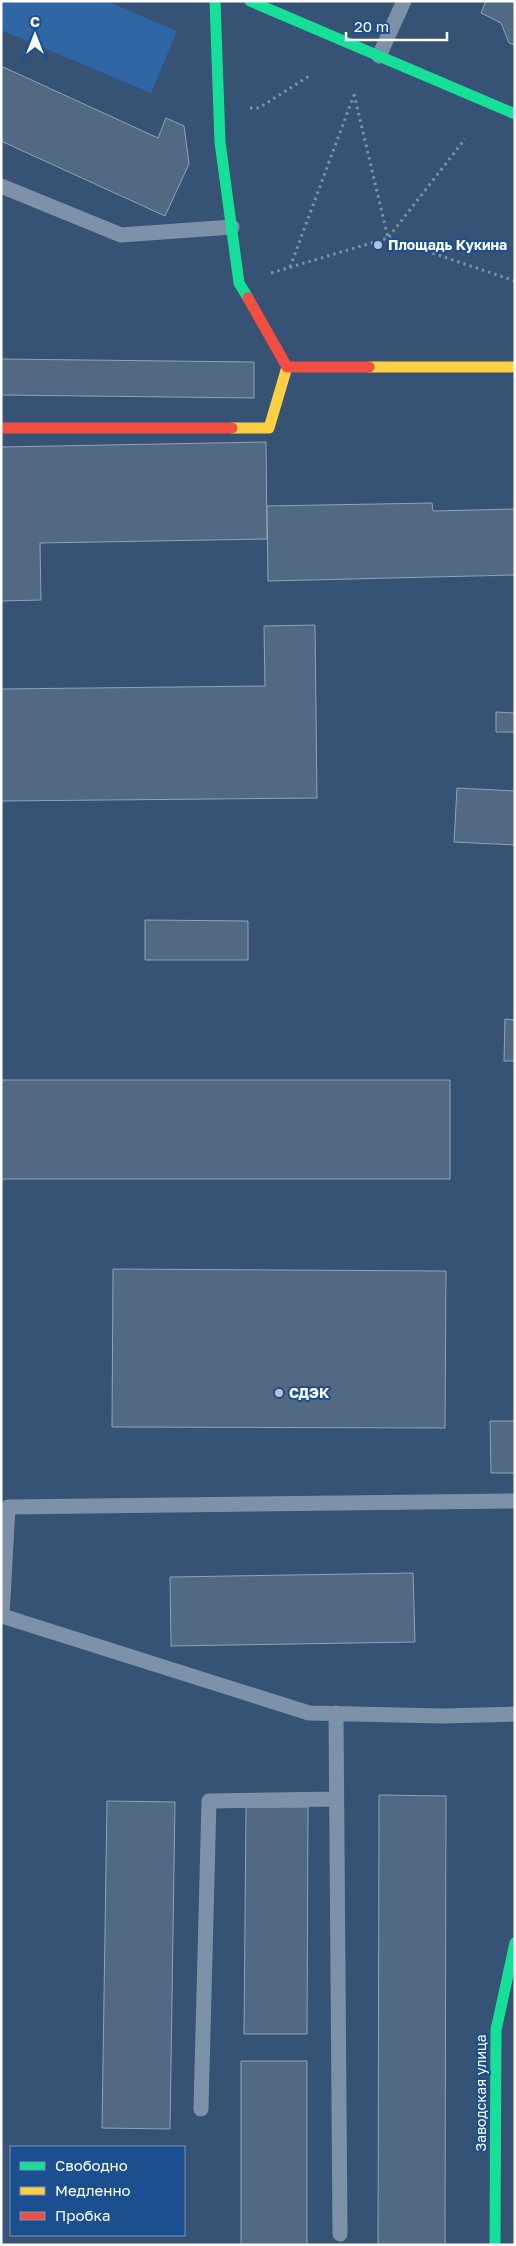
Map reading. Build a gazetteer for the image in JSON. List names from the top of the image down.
{
  "streets": {
    "street": ["Заводская улица"]
  },
  "places": ["Площадь Кукина", "СДЭК"],
  "legend": ["Свободно", "Медленно", "Пробка"],
  "scale_bar": "20 m",
  "north": "top"
}
